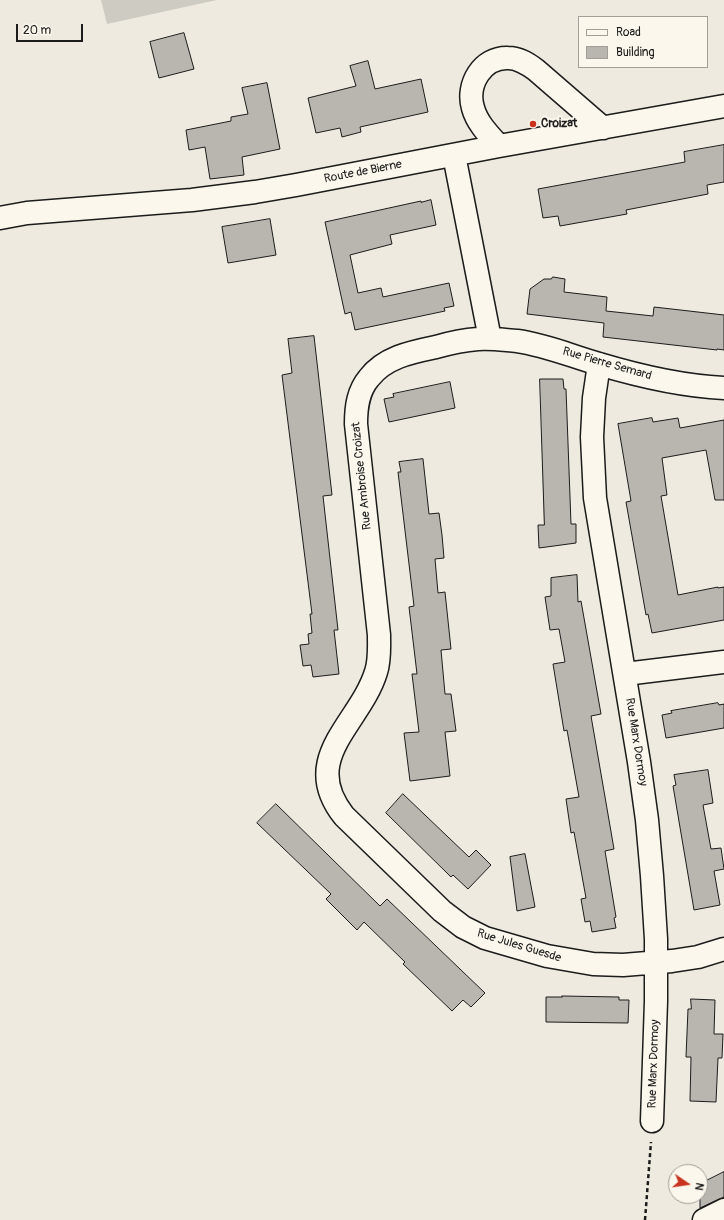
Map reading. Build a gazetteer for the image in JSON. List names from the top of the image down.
{
  "streets": {
    "street": [
      "Route de Bierne",
      "Rue Pierre Semard",
      "Rue Ambroise Croizat",
      "Rue Marx Dormoy",
      "Rue Jules Guesde"
    ]
  },
  "crossings": [
    ["Rue Pierre Semard", "Rue Ambroise Croizat"],
    ["Rue Pierre Semard", "Rue Marx Dormoy"],
    ["Rue Ambroise Croizat", "Rue Jules Guesde"],
    ["Rue Marx Dormoy", "Rue Jules Guesde"]
  ],
  "places": ["Croizat"],
  "legend": ["Road", "Building"],
  "scale_bar": "20 m",
  "north": "right"
}
